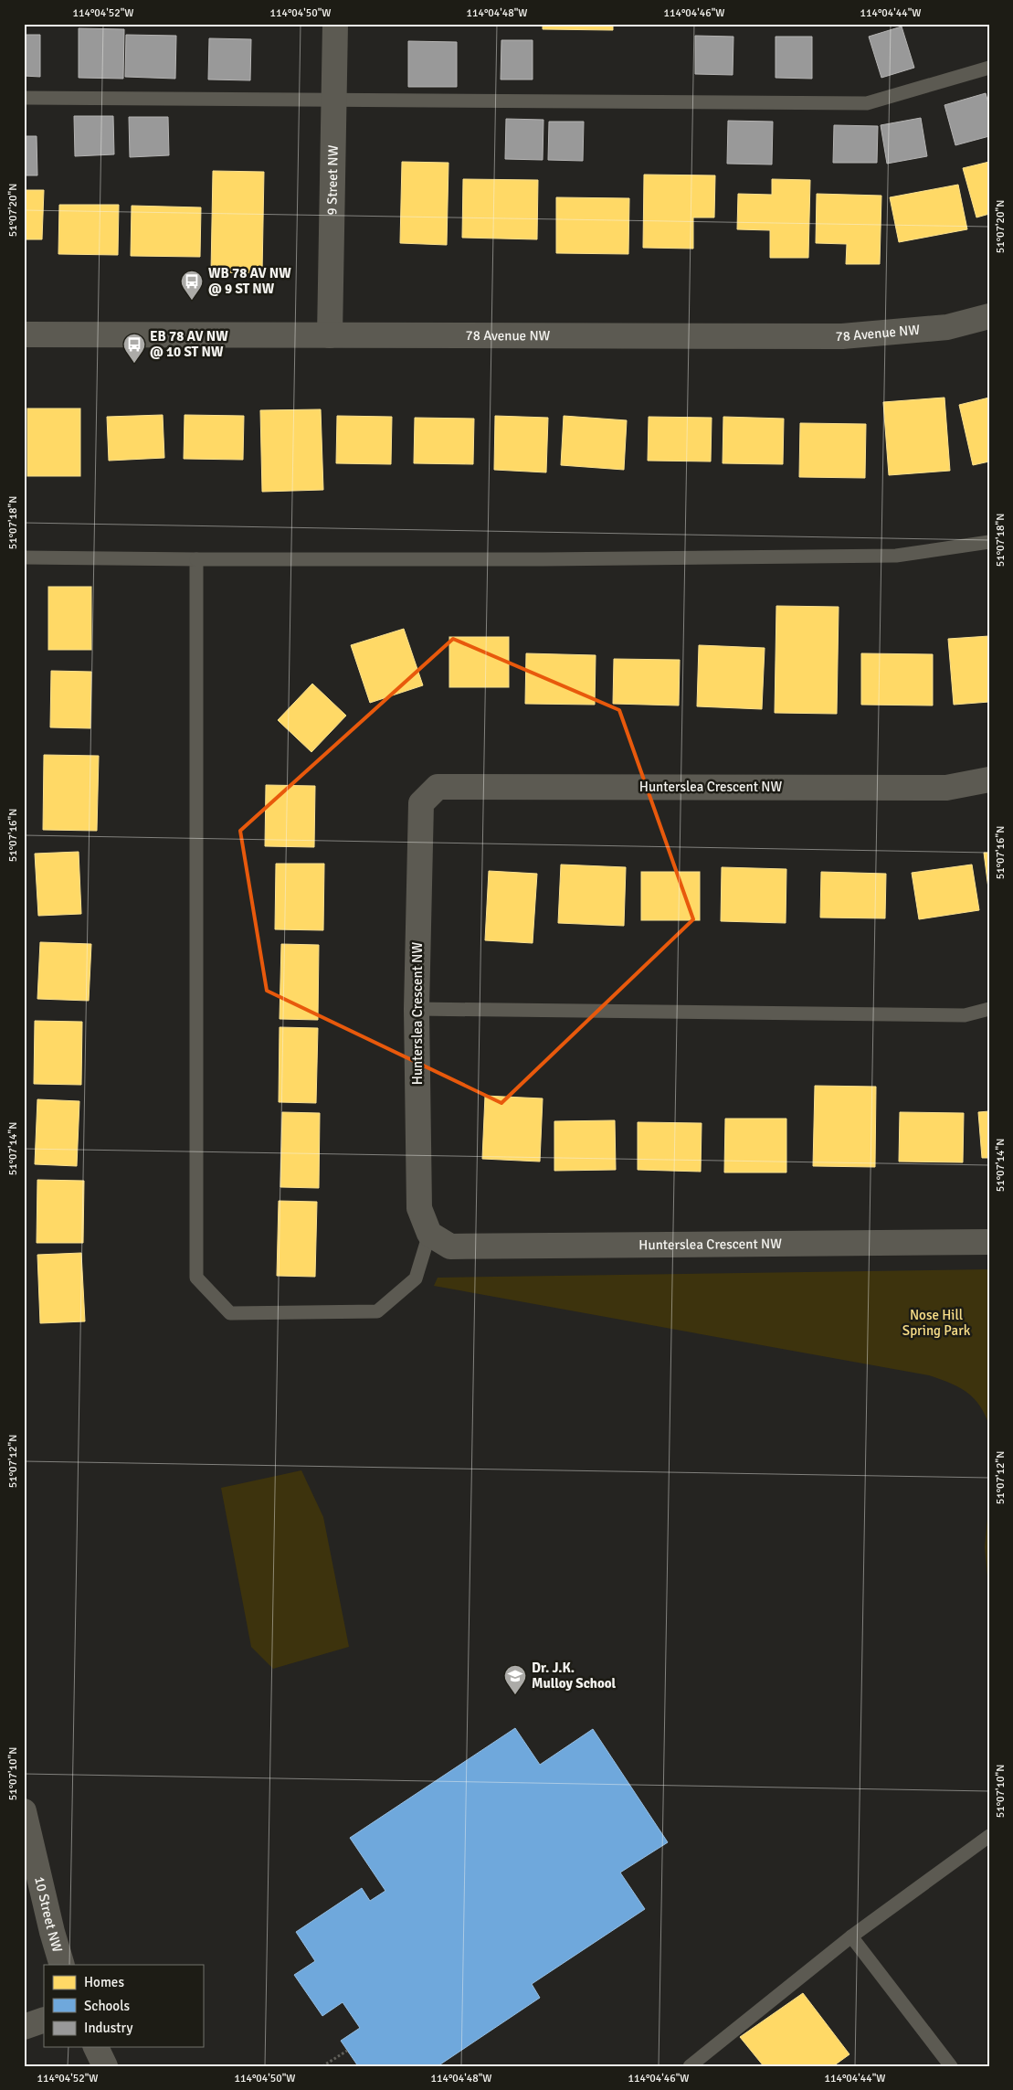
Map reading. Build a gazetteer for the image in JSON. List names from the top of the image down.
{
  "streets": {
    "street": [
      "9 Street NW",
      "78 Avenue NW",
      "Hunterslea Crescent NW",
      "10 Street NW"
    ]
  },
  "crossings": [
    ["9 Street NW", "78 Avenue NW"]
  ],
  "parks": ["Nose Hill Spring Park"],
  "places": {
    "bus stop": ["WB 78 AV NW @ 9 ST NW", "EB 78 AV NW @ 10 ST NW"],
    "school or university": ["Dr. J.K. Mulloy School"]
  },
  "legend": ["Homes", "Schools", "Industry"],
  "coordinates": [
    "114°04'52\"W",
    "114°04'50\"W",
    "114°04'48\"W",
    "114°04'46\"W",
    "114°04'44\"W",
    "51°07'20\"N",
    "51°07'18\"N",
    "51°07'16\"N",
    "51°07'14\"N",
    "51°07'12\"N",
    "51°07'10\"N"
  ]
}
